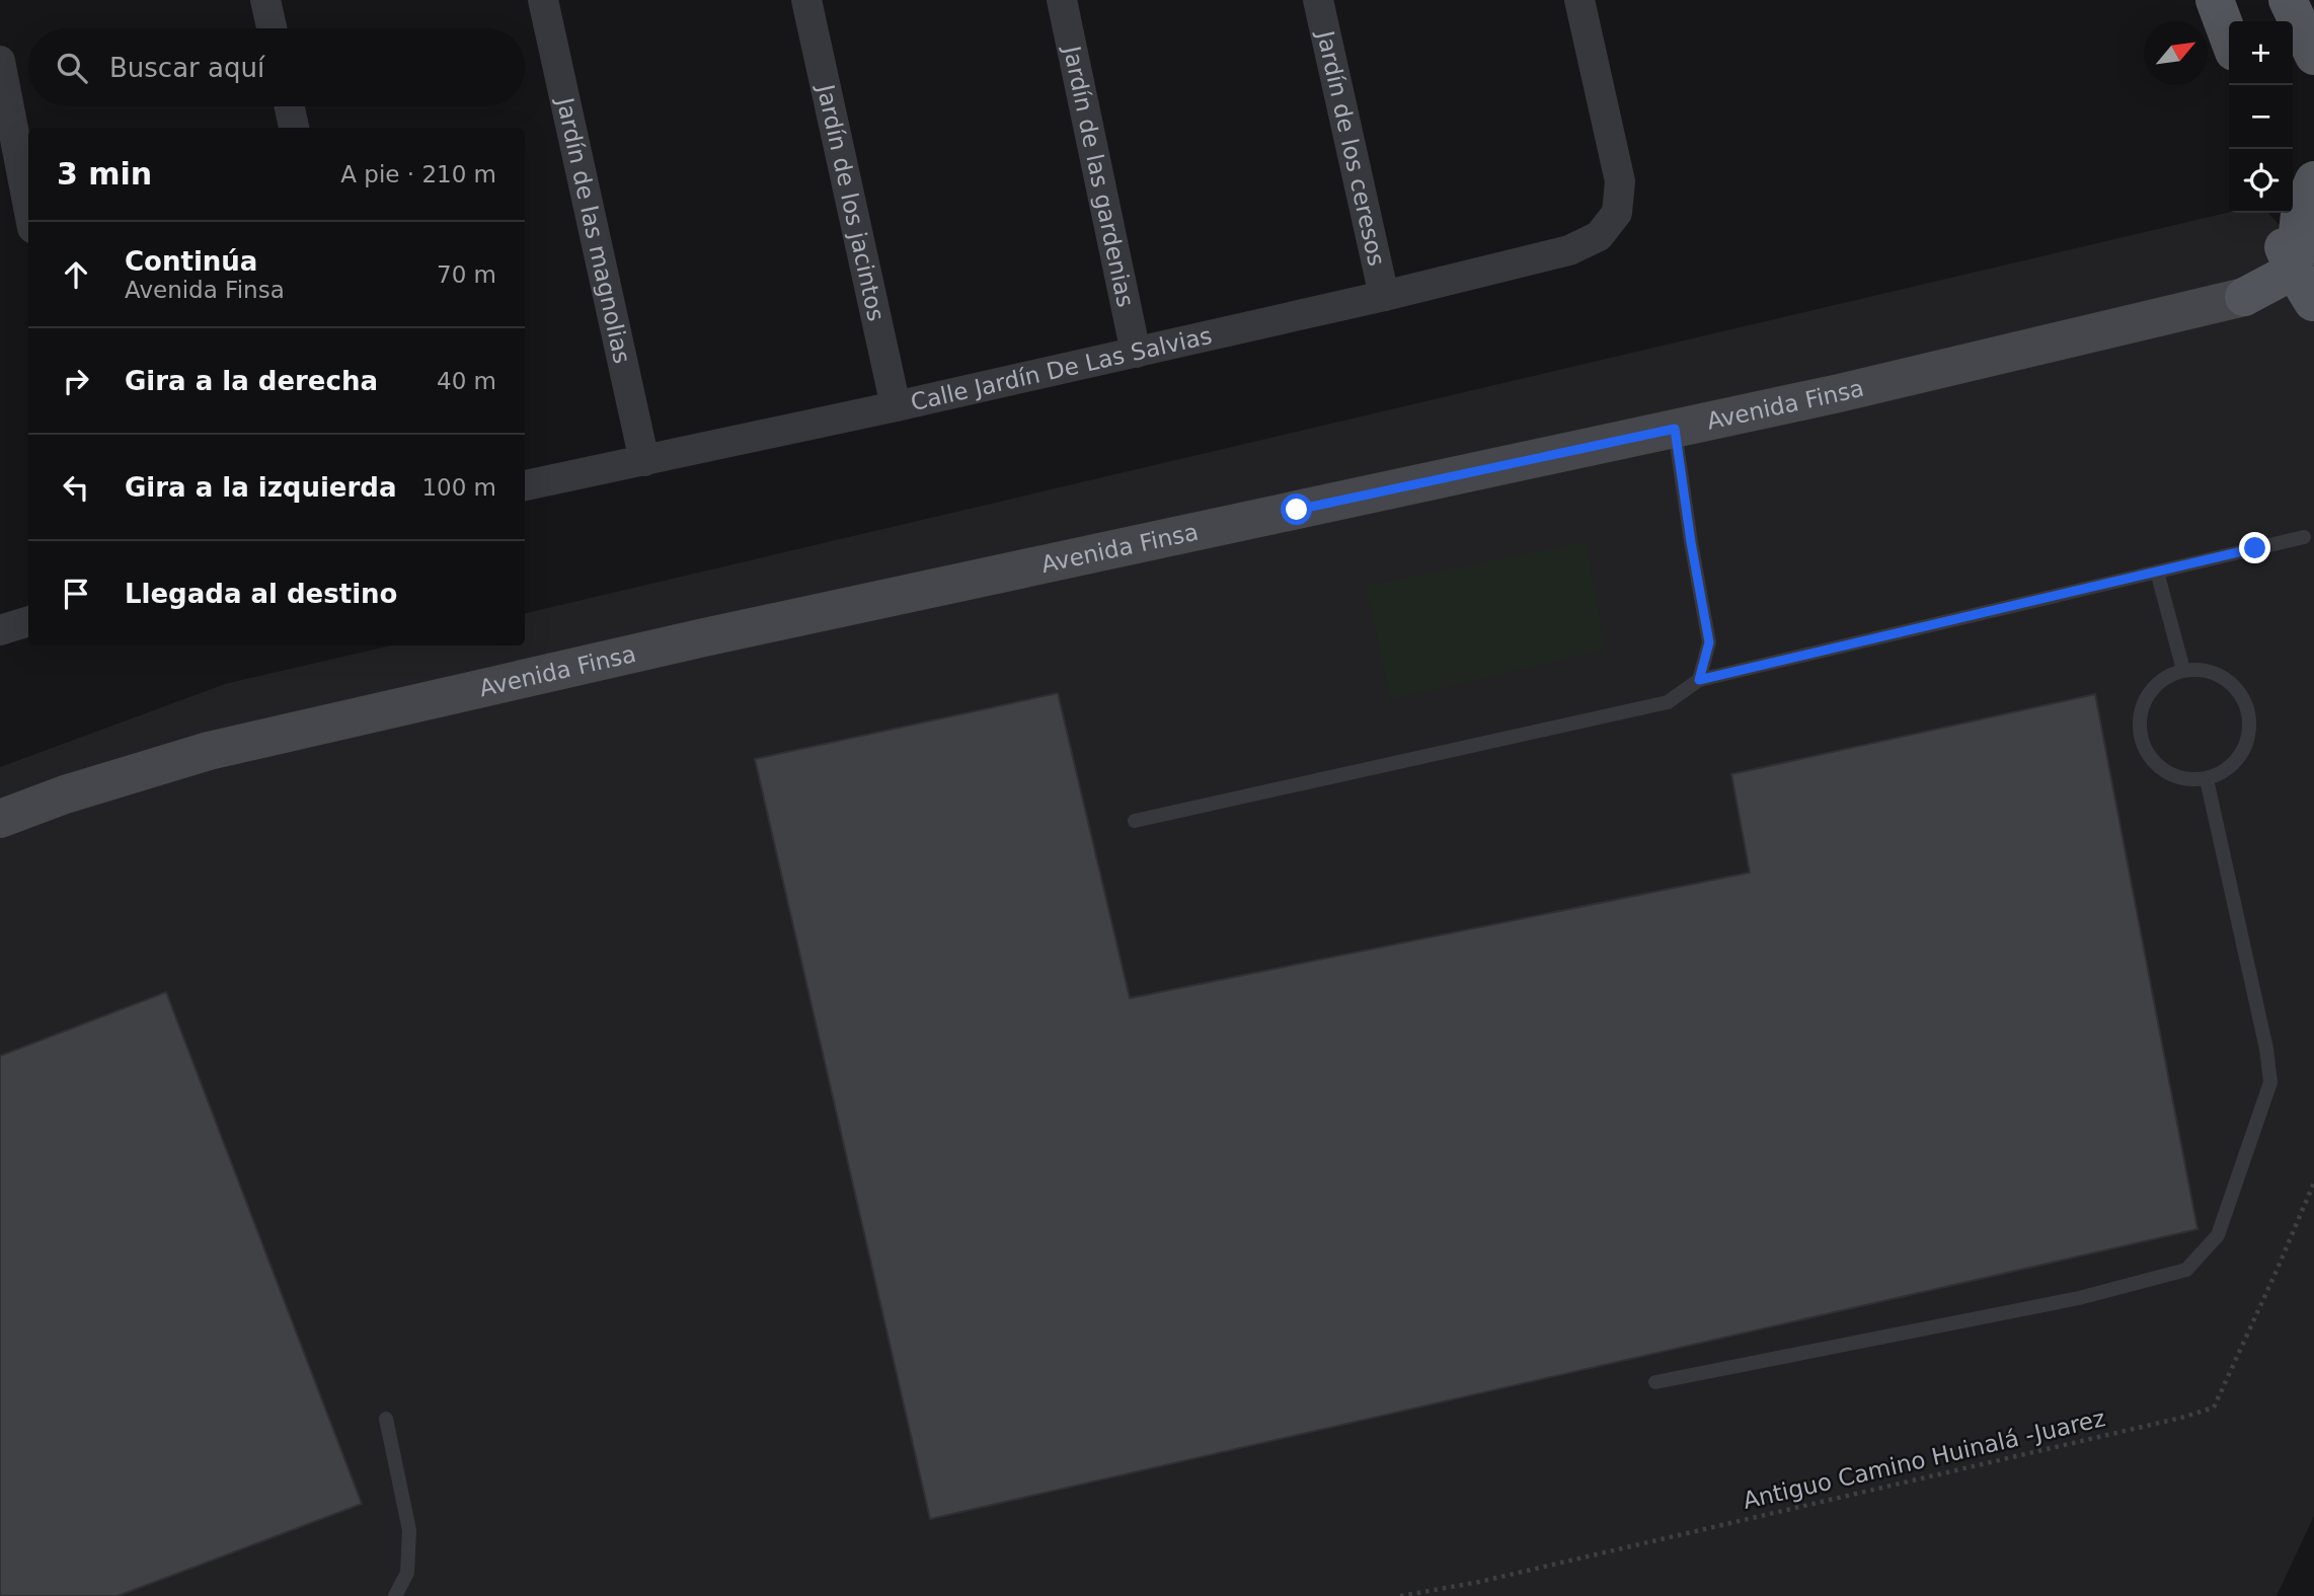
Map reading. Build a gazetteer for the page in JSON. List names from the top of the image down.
{
  "streets": {
    "street": [
      "Jardín de los ceresos",
      "Jardín de las gardenias",
      "Jardín de los jacintos",
      "Jardín de las magnolias",
      "Calle Jardín De Las Salvias",
      "Avenida Finsa"
    ],
    "path": ["Antiguo Camino Huinalá -Juarez"]
  },
  "crossings": [
    ["Jardín de los ceresos", "Calle Jardín De Las Salvias"],
    ["Jardín de las gardenias", "Calle Jardín De Las Salvias"],
    ["Jardín de los jacintos", "Calle Jardín De Las Salvias"],
    ["Jardín de las magnolias", "Calle Jardín De Las Salvias"]
  ],
  "north": "top right",
  "page": {
    "map_buttons": ["+", "−"],
    "search": "Buscar aquí",
    "heading": ["3 min", "A pie · 210 m"],
    "list": [
      ["Continúa", "Avenida Finsa", "70 m"],
      ["Gira a la derecha", "40 m"],
      ["Gira a la izquierda", "100 m"],
      "Llegada al destino"
    ]
  }
}
